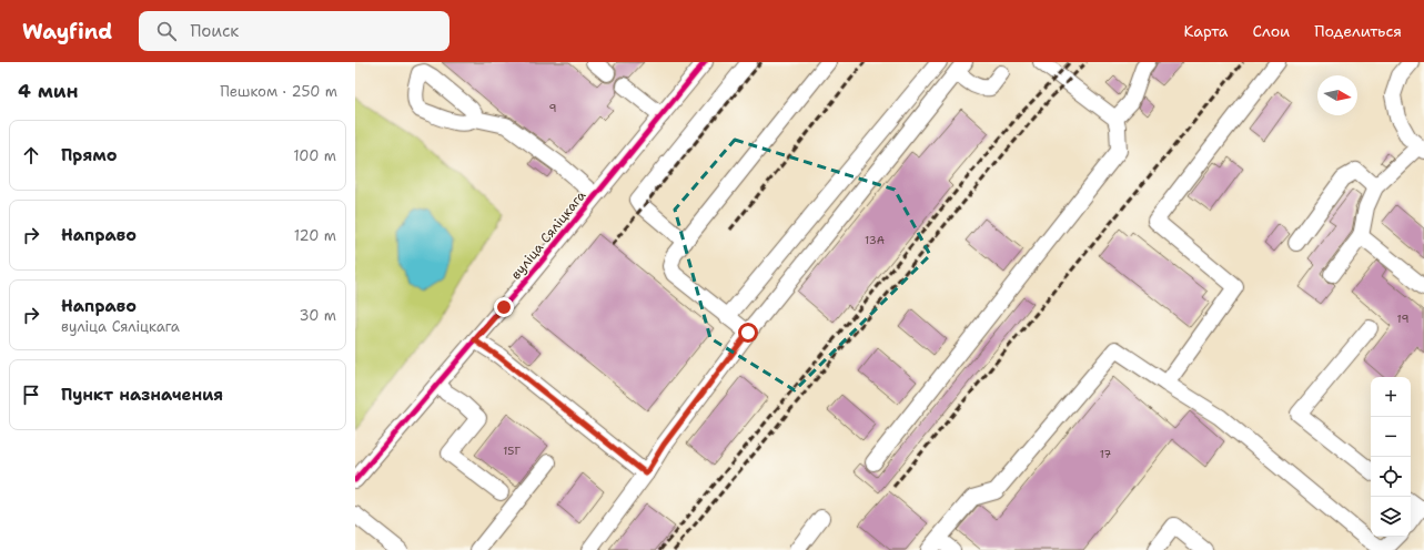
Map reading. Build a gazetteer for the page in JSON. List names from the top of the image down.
{
  "streets": {
    "street": ["вуліца Сяліцкага"]
  },
  "house_numbers": [
    "9",
    "13А",
    "19",
    "15Г",
    "17"
  ],
  "north": "right",
  "page": {
    "header": "Wayfind",
    "search": "Поиск",
    "nav": ["Карта", "Слои", "Поделиться"],
    "heading": ["4 мин", "Пешком · 250 m"],
    "list": [
      ["Прямо", "100 m"],
      ["Направо", "120 m"],
      ["Направо", "вуліца Сяліцкага", "30 m"],
      "Пункт назначения"
    ],
    "map_buttons": ["+", "−"]
  }
}
